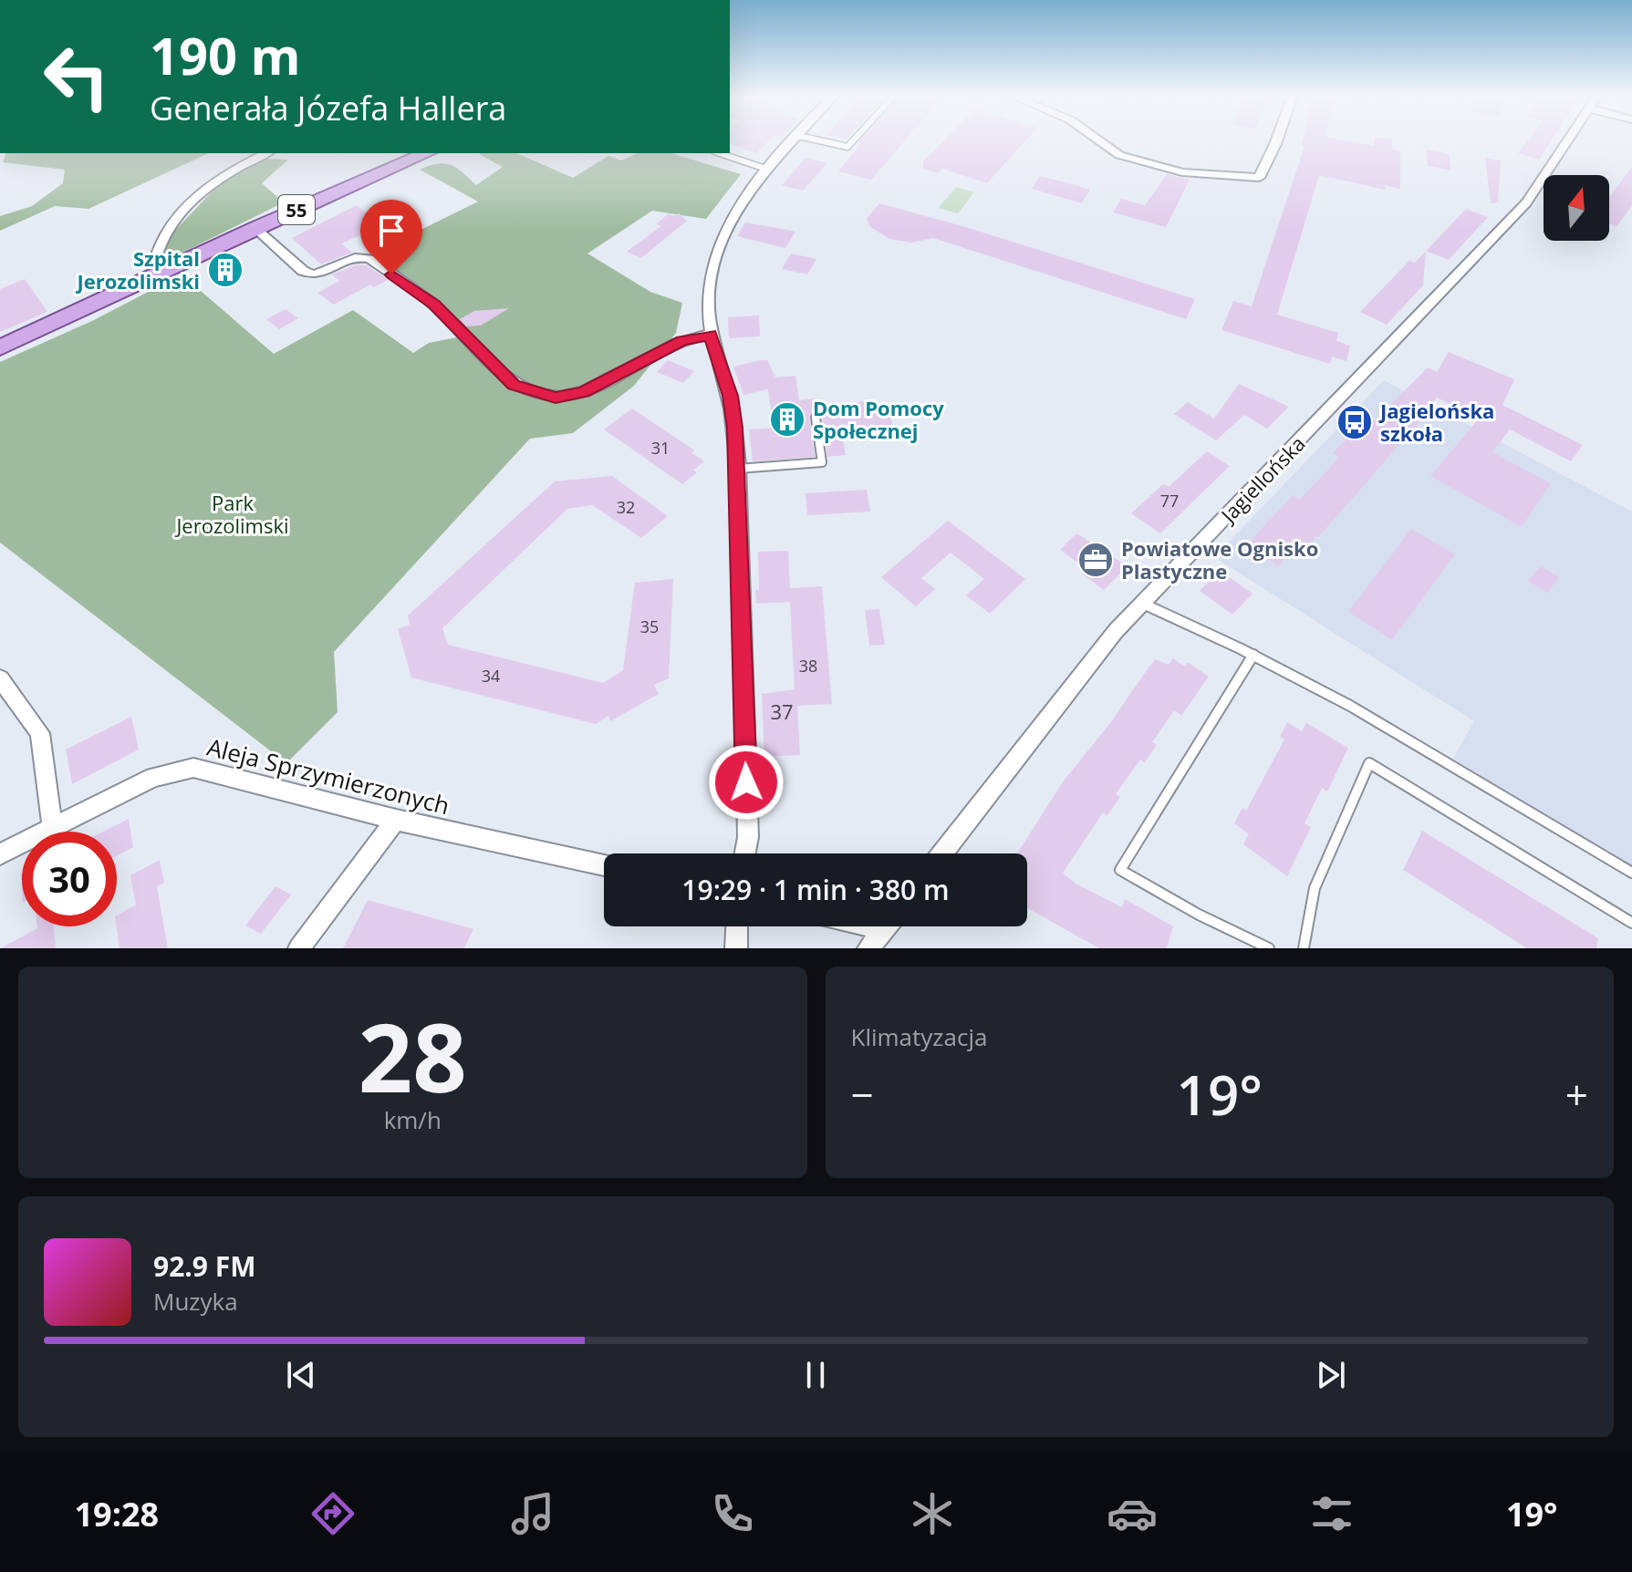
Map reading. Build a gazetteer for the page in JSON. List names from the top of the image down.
{
  "streets": {
    "main road": ["55"],
    "street": ["Jagiellońska", "Aleja Sprzymierzonych"]
  },
  "parks": ["Park Jerozolimski"],
  "places": {
    "building": ["Szpital Jerozolimski", "Dom Pomocy Społecznej"],
    "bus stop": ["Jagielońska szkoła"],
    "office": ["Powiatowe Ognisko Plastyczne"]
  },
  "house_numbers": [
    "31",
    "77",
    "32",
    "35",
    "38",
    "34",
    "37"
  ],
  "north": "top",
  "page": {
    "turn": ["190 m", "Generała Józefa Hallera"],
    "limit": "30",
    "trip": "19:29 · 1 min · 380 m",
    "tile": [
      ["28", "km/h"],
      "Klimatyzacja"
    ],
    "heat": ["−", "19°", "+"],
    "song": ["92.9 FM", "Muzyka"],
    "tabs": ["19:28", "19°"]
  }
}
